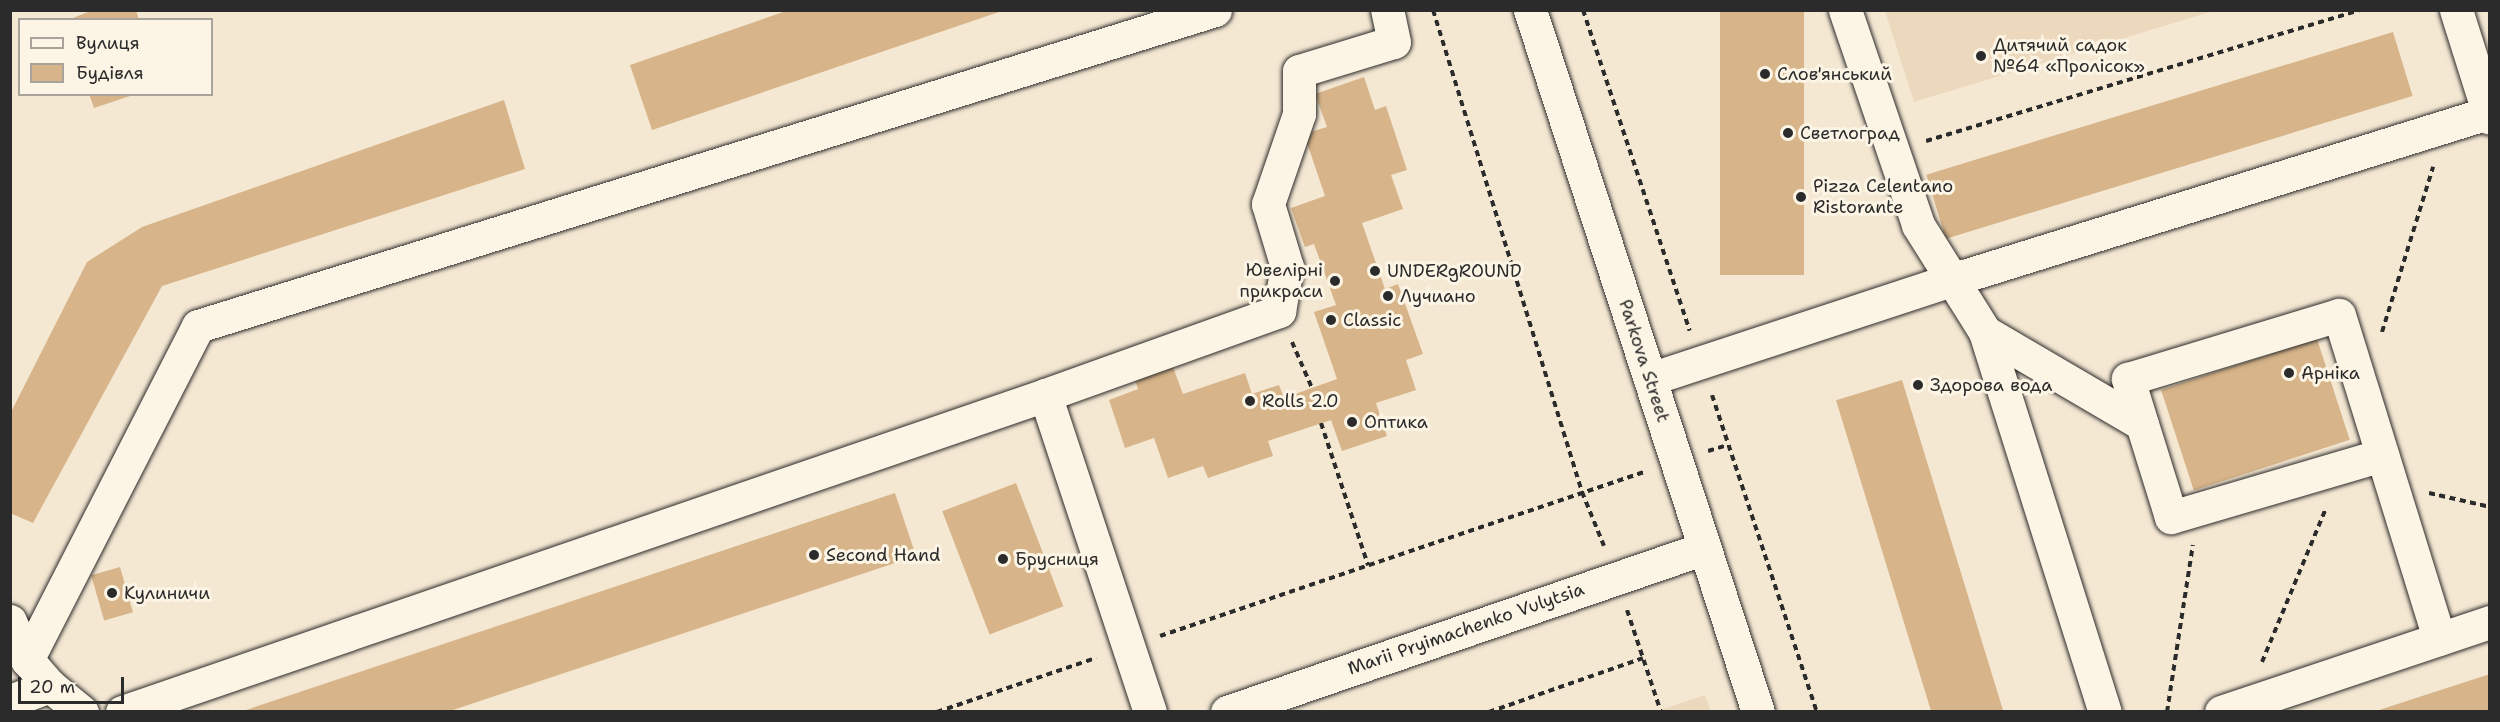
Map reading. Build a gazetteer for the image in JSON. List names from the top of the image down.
{
  "streets": {
    "street": ["Parkova Street", "Marii Pryimachenko Vulytsia"]
  },
  "crossings": [
    ["Parkova Street", "Marii Pryimachenko Vulytsia"]
  ],
  "places": [
    "Дитячий садок №64 «Пролісок»",
    "Слов'янський",
    "Светлоград",
    "Pizza Celentano Ristorante",
    "UNDERgROUND",
    "Ювелірні прикраси",
    "Лучиано",
    "Classic",
    "Арніка",
    "Здорова вода",
    "Rolls 2.0",
    "Оптика",
    "Second Hand",
    "Брусниця",
    "Кулиничи"
  ],
  "legend": ["Вулиця", "Будівля"],
  "scale_bar": "20 m"
}
